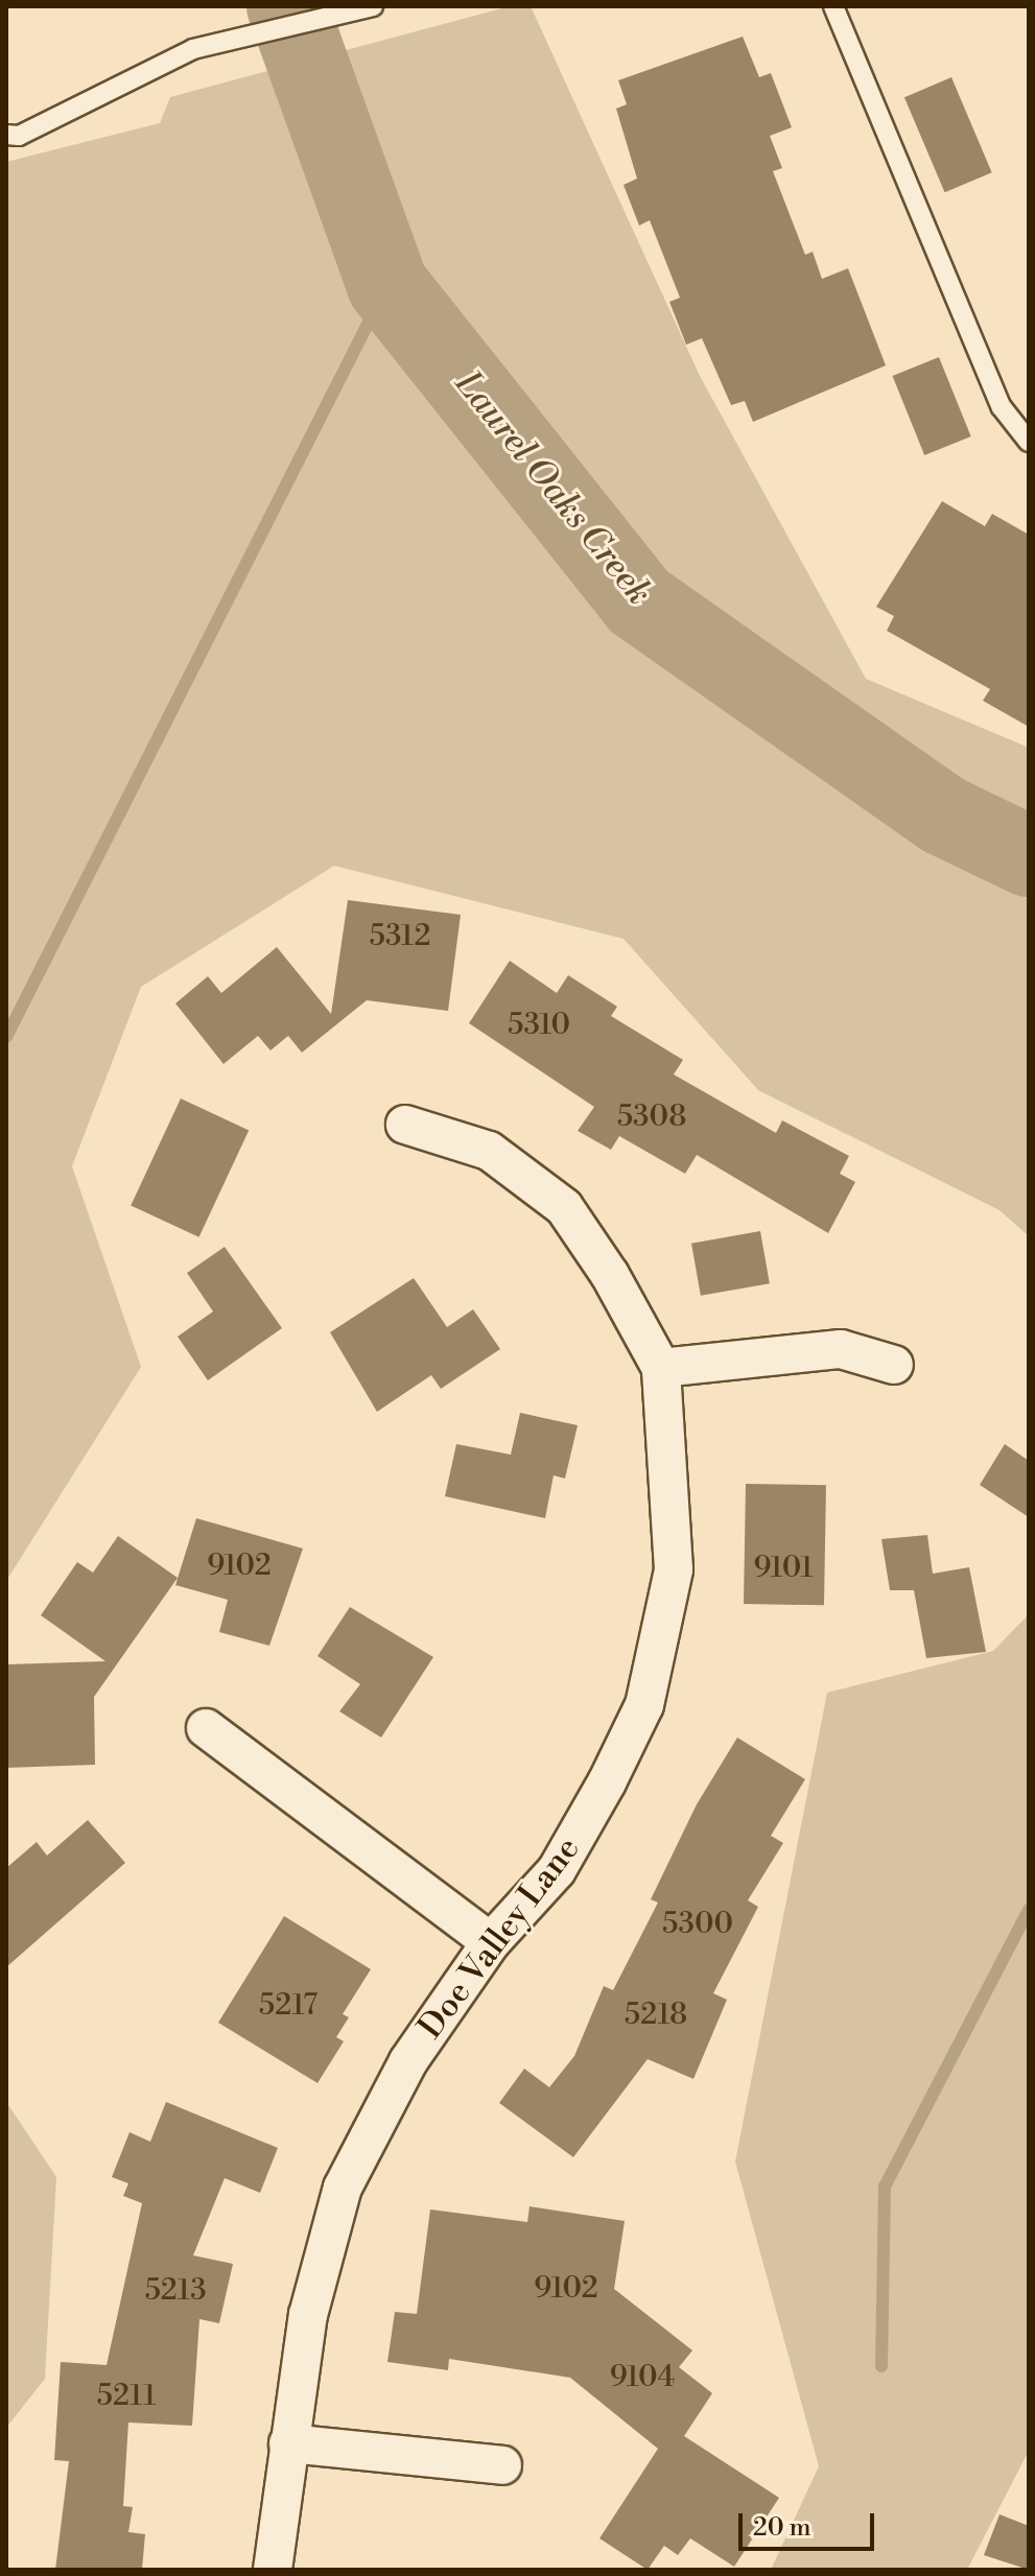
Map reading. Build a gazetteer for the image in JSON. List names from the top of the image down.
{
  "streets": {
    "street": ["Doe Valley Lane"]
  },
  "water": ["Laurel Oaks Creek"],
  "house_numbers": [
    "5312",
    "5310",
    "5308",
    "9102",
    "9101",
    "5300",
    "5217",
    "5218",
    "9102",
    "5213",
    "9104",
    "5211"
  ],
  "scale_bar": "20 m"
}
